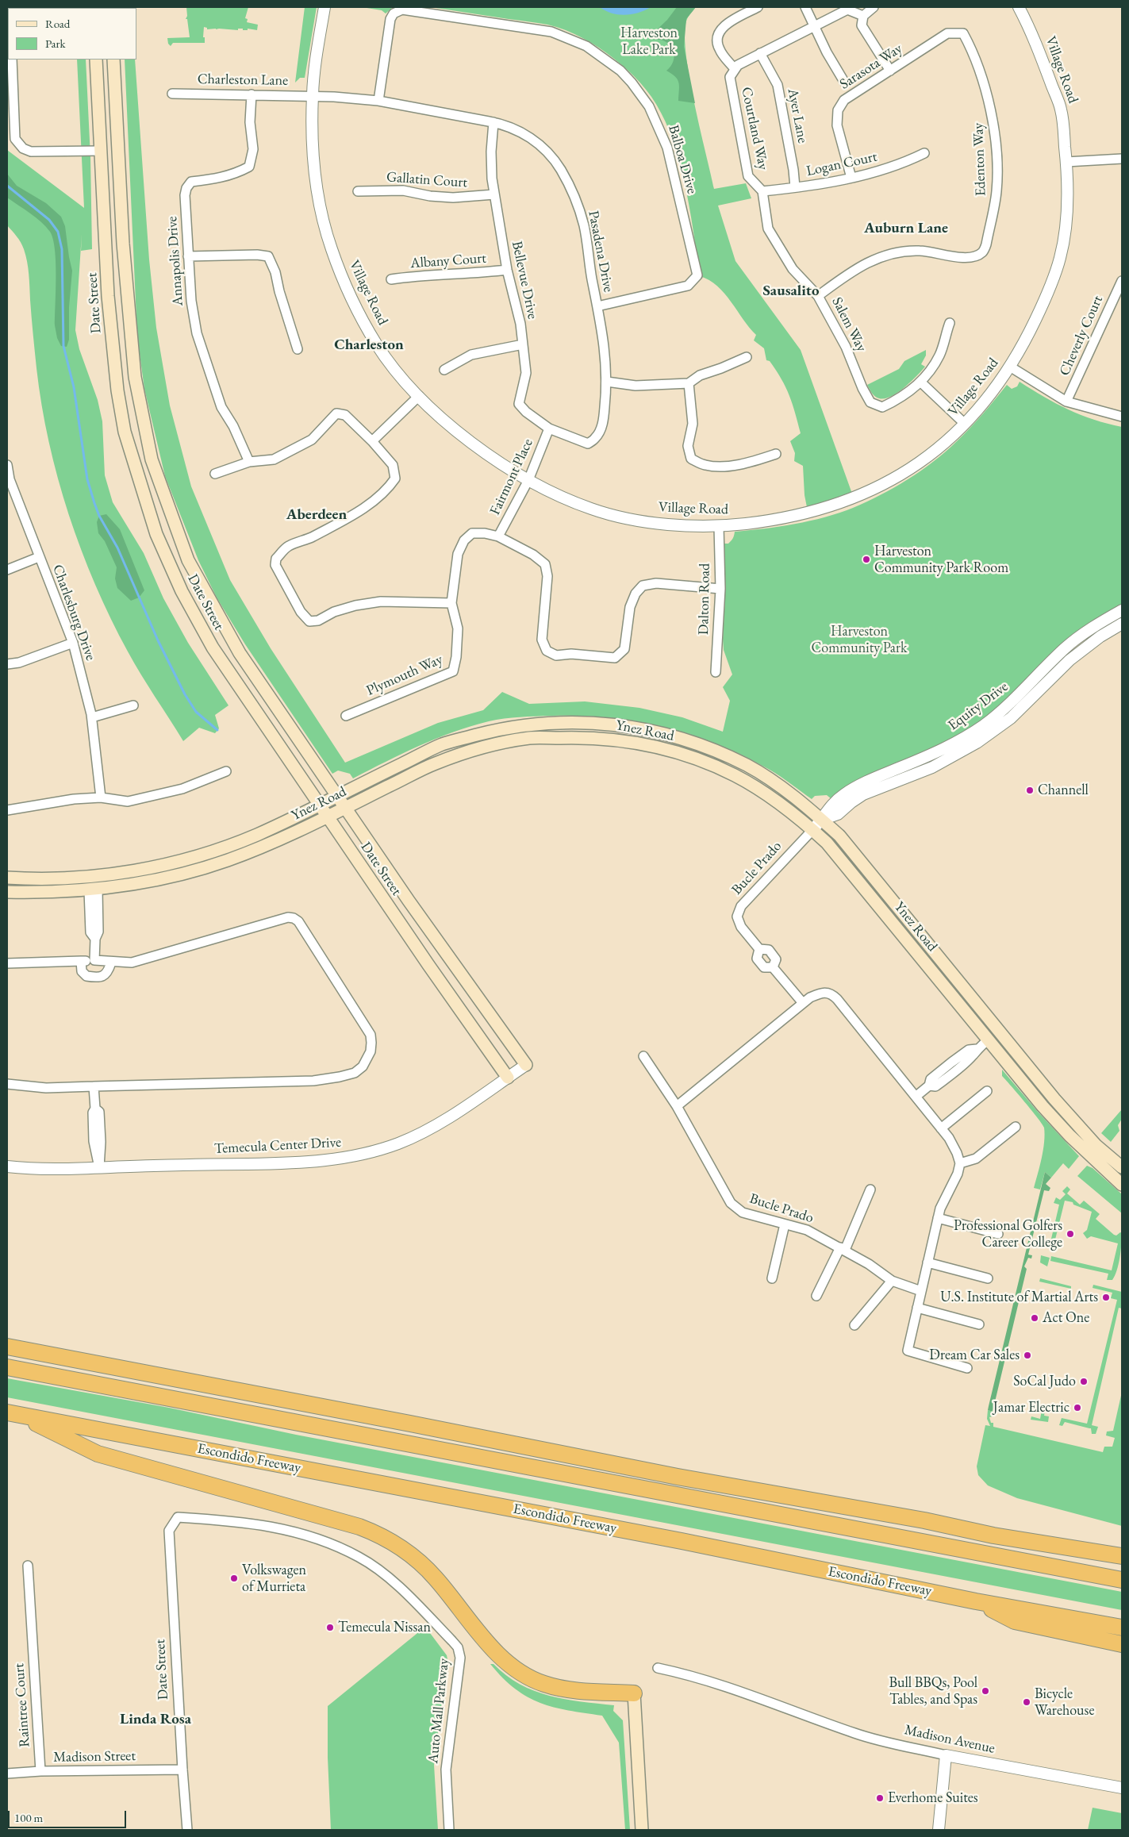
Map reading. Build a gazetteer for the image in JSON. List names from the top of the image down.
{
  "streets": {
    "highway": ["Escondido Freeway"],
    "main road": ["Date Street", "Ynez Road"],
    "street": [
      "Sarasota Way",
      "Village Road",
      "Charleston Lane",
      "Ayer Lane",
      "Courtland Way",
      "Balboa Drive",
      "Edenton Way",
      "Logan Court",
      "Gallatin Court",
      "Pasadena Drive",
      "Annapolis Drive",
      "Albany Court",
      "Bellevue Drive",
      "Salem Way",
      "Cheverly Court",
      "Fairmont Place",
      "Dalton Road",
      "Charlesburg Drive",
      "Plymouth Way",
      "Equity Drive",
      "Bucle Prado",
      "Temecula Center Drive",
      "Raintree Court",
      "Auto Mall Parkway",
      "Madison Avenue",
      "Madison Street"
    ]
  },
  "crossings": [
    ["Sarasota Way", "Edenton Way"],
    ["Sarasota Way", "Logan Court"],
    ["Village Road", "Charleston Lane"],
    ["Village Road", "Pasadena Drive"],
    ["Village Road", "Fairmont Place"],
    ["Village Road", "Dalton Road"],
    ["Charleston Lane", "Pasadena Drive"],
    ["Charleston Lane", "Annapolis Drive"],
    ["Ayer Lane", "Logan Court"],
    ["Courtland Way", "Logan Court"],
    ["Courtland Way", "Salem Way"],
    ["Balboa Drive", "Pasadena Drive"],
    ["Edenton Way", "Salem Way"],
    ["Logan Court", "Salem Way"],
    ["Gallatin Court", "Bellevue Drive"],
    ["Pasadena Drive", "Bellevue Drive"],
    ["Pasadena Drive", "Fairmont Place"],
    ["Albany Court", "Bellevue Drive"],
    ["Bellevue Drive", "Fairmont Place"],
    ["Date Street", "Ynez Road"],
    ["Date Street", "Temecula Center Drive"],
    ["Date Street", "Auto Mall Parkway"],
    ["Date Street", "Madison Street"],
    ["Fairmont Place", "Plymouth Way"],
    ["Equity Drive", "Ynez Road"],
    ["Equity Drive", "Bucle Prado"],
    ["Ynez Road", "Bucle Prado"],
    ["Raintree Court", "Madison Street"]
  ],
  "districts": [
    "Auburn Lane",
    "Sausalito",
    "Charleston",
    "Aberdeen",
    "Linda Rosa"
  ],
  "parks": ["Harveston Lake Park", "Harveston Community Park"],
  "places": [
    "Harveston Community Park Room",
    "Channell",
    "Professional Golfers Career College",
    "U.S. Institute of Martial Arts",
    "Act One",
    "Dream Car Sales",
    "SoCal Judo",
    "Jamar Electric",
    "Volkswagen of Murrieta",
    "Temecula Nissan",
    "Bull BBQs, Pool Tables, and Spas",
    "Bicycle Warehouse",
    "Everhome Suites"
  ],
  "legend": ["Road", "Park"],
  "scale_bar": "100 m"
}
